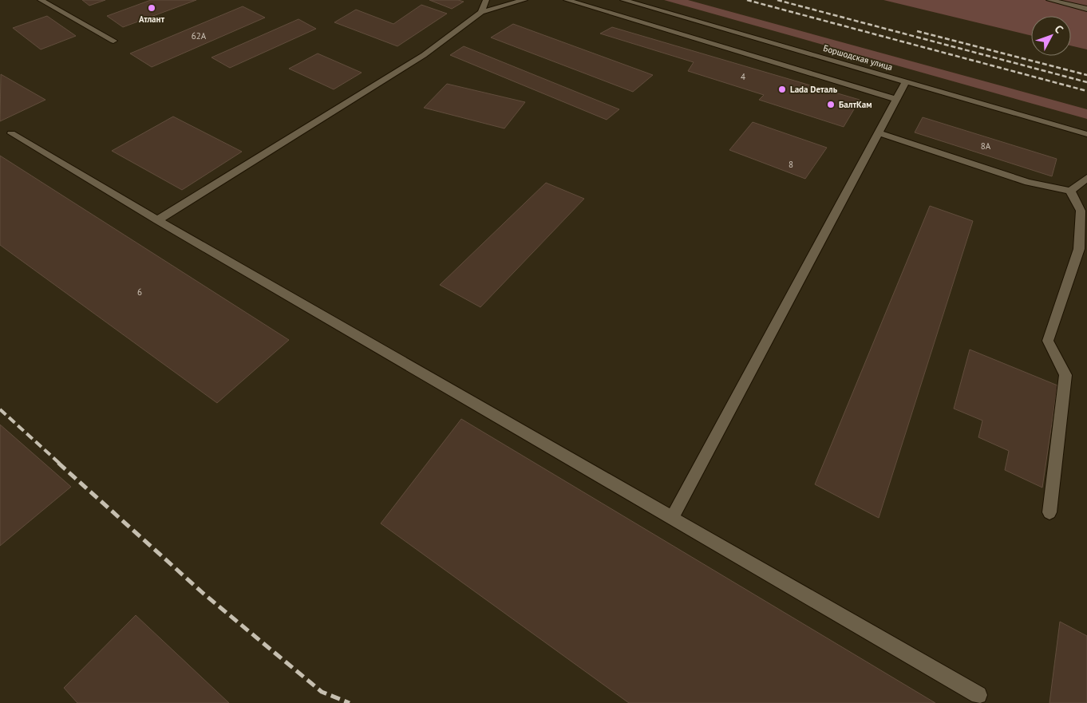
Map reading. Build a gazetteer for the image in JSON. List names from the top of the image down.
{
  "streets": {
    "street": ["Боршодская улица"]
  },
  "places": ["Атлант", "Lada Dеталь", "БалтКам"],
  "house_numbers": [
    "62А",
    "4",
    "8А",
    "8",
    "6"
  ],
  "north": "top right"
}
